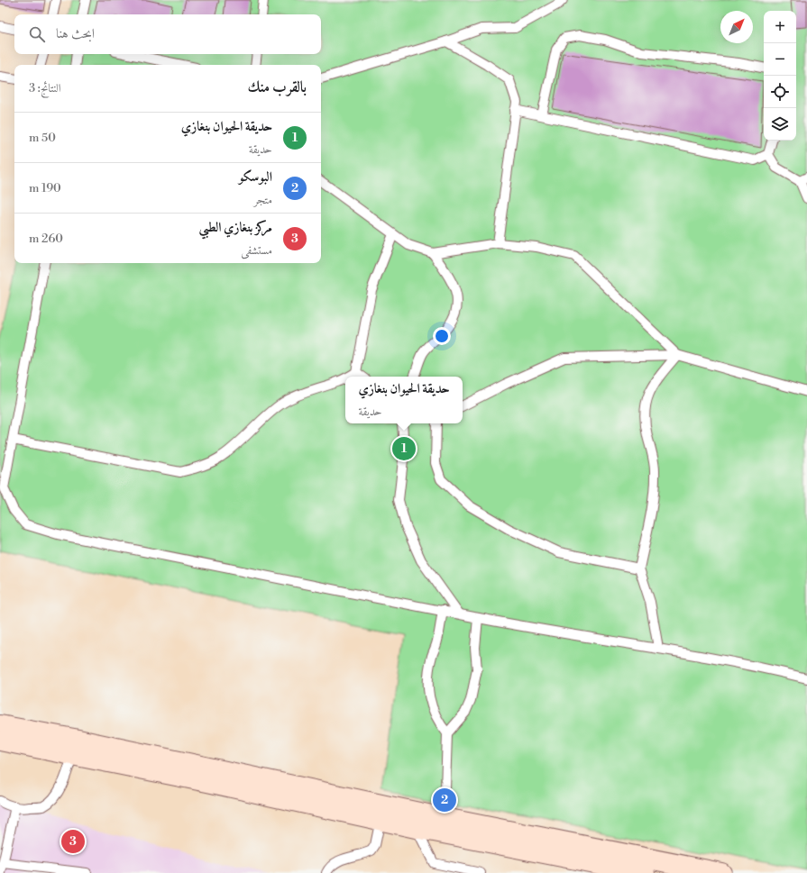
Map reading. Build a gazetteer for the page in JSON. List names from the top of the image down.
{
  "north": "top right",
  "page": {
    "map_buttons": ["+", "−"],
    "search": "ابحث هنا",
    "heading": ["بالقرب منك", "النتائج: 3"],
    "list": [
      {
        "mark": "1",
        "name": "حديقة الحيوان بنغازي",
        "note": "حديقة",
        "value": "50 m"
      },
      {
        "mark": "2",
        "name": "البوسكو",
        "note": "متجر",
        "value": "190 m"
      },
      {
        "mark": "3",
        "name": "مركز بنغازي الطبي",
        "note": "مستشفى",
        "value": "260 m"
      }
    ],
    "popup": ["حديقة الحيوان بنغازي", "حديقة"],
    "pins": ["1", "2", "3"]
  }
}
